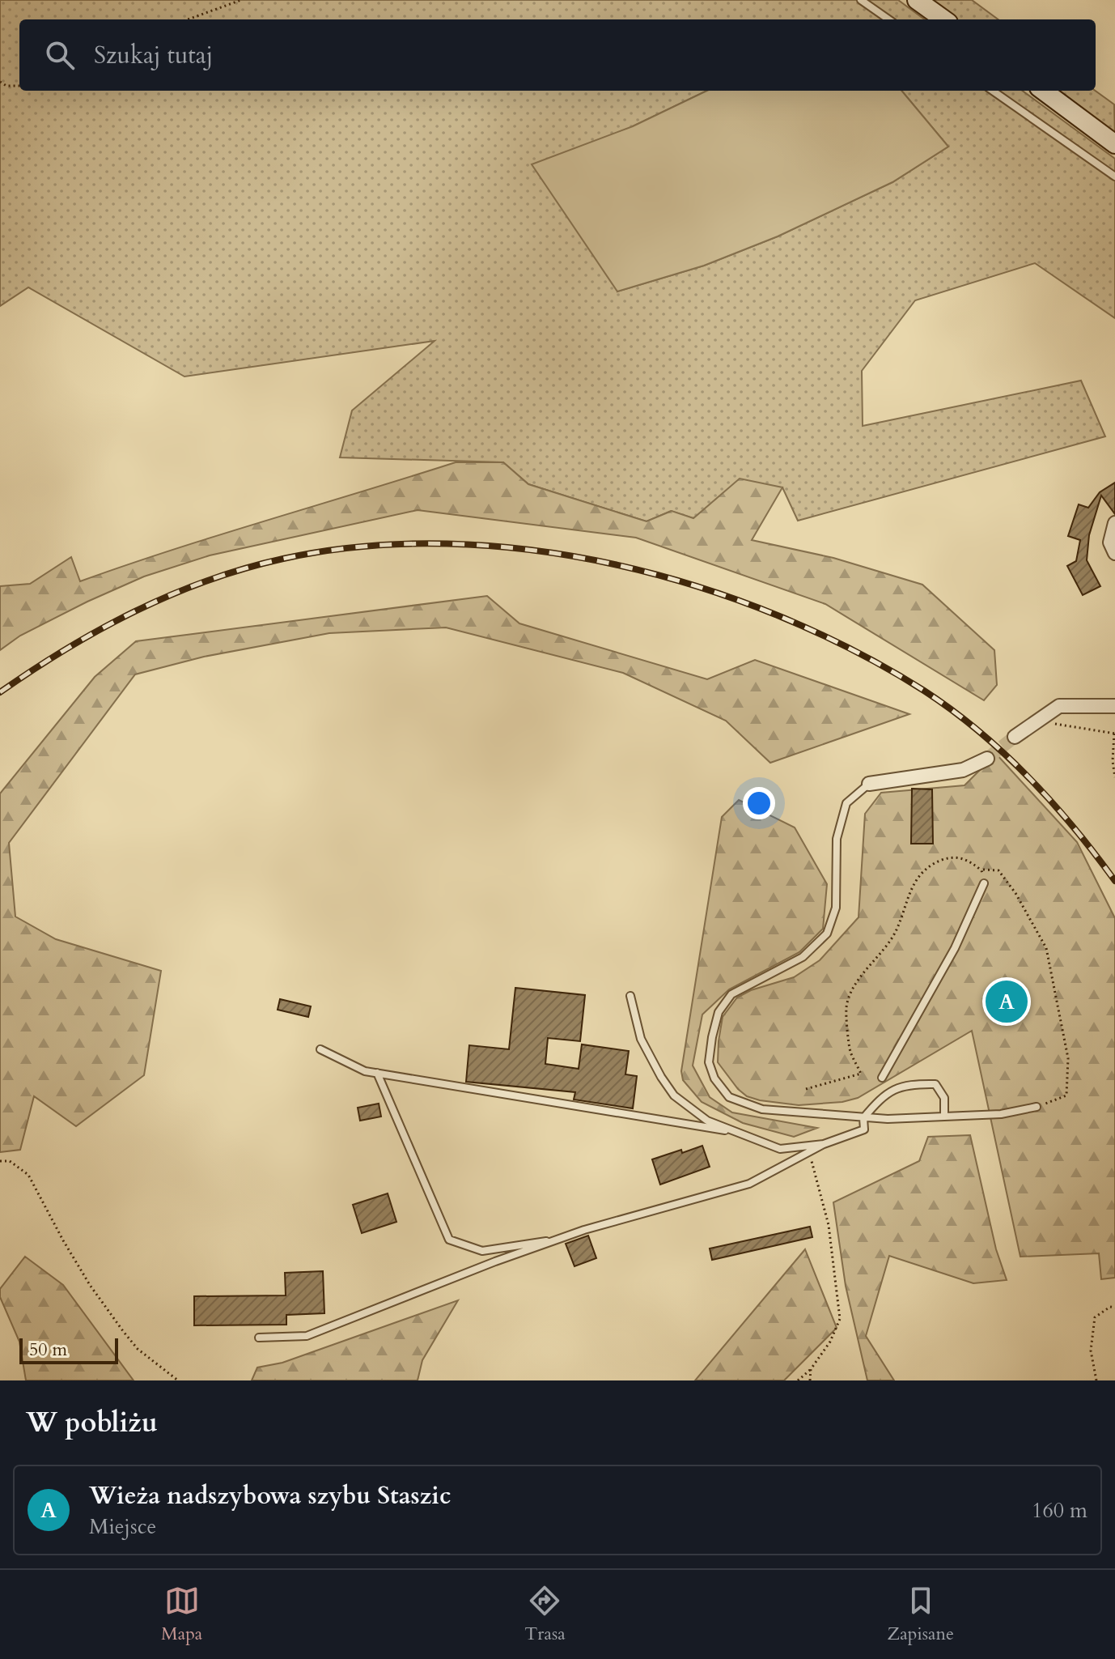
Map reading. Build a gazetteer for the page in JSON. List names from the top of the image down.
{
  "scale_bar": "50 m",
  "page": {
    "search": "Szukaj tutaj",
    "pins": "A",
    "scale": "50 m",
    "heading": "W pobliżu",
    "list": [
      {
        "mark": "A",
        "name": "Wieża nadszybowa szybu Staszic",
        "note": "Miejsce",
        "value": "160 m"
      }
    ],
    "nav": ["Mapa", "Trasa", "Zapisane"]
  }
}
